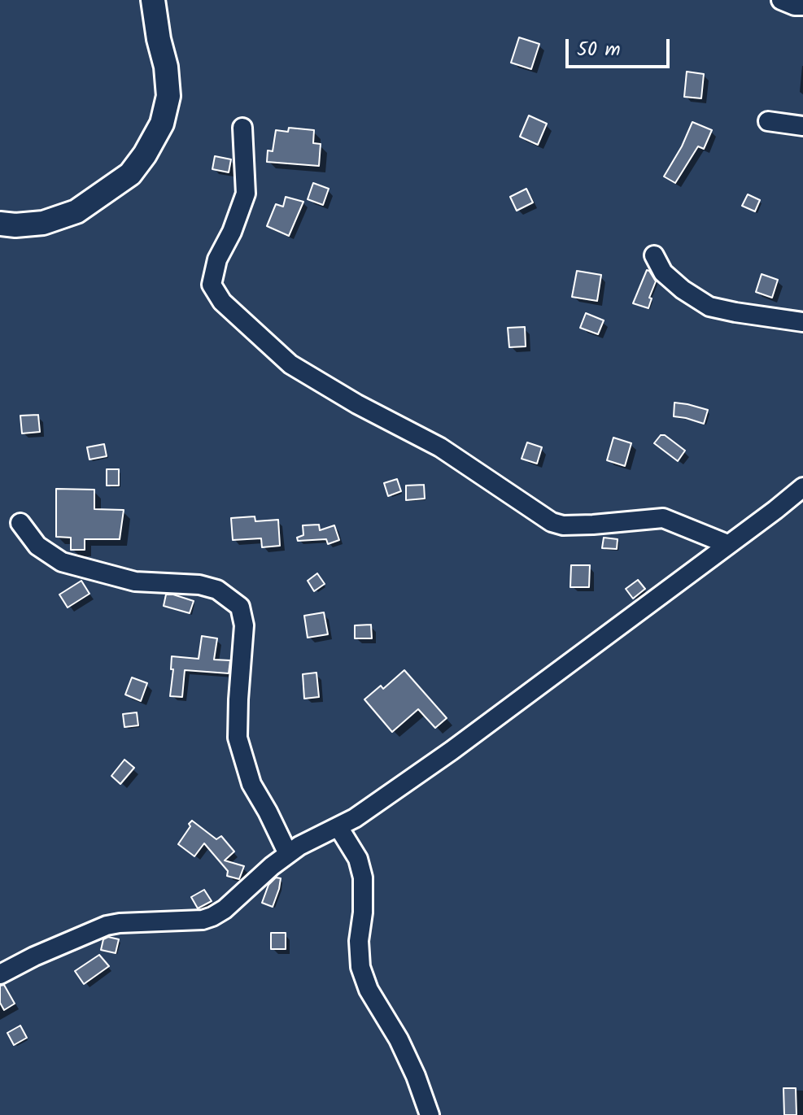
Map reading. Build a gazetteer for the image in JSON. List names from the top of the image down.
{
  "scale_bar": "50 m"
}
